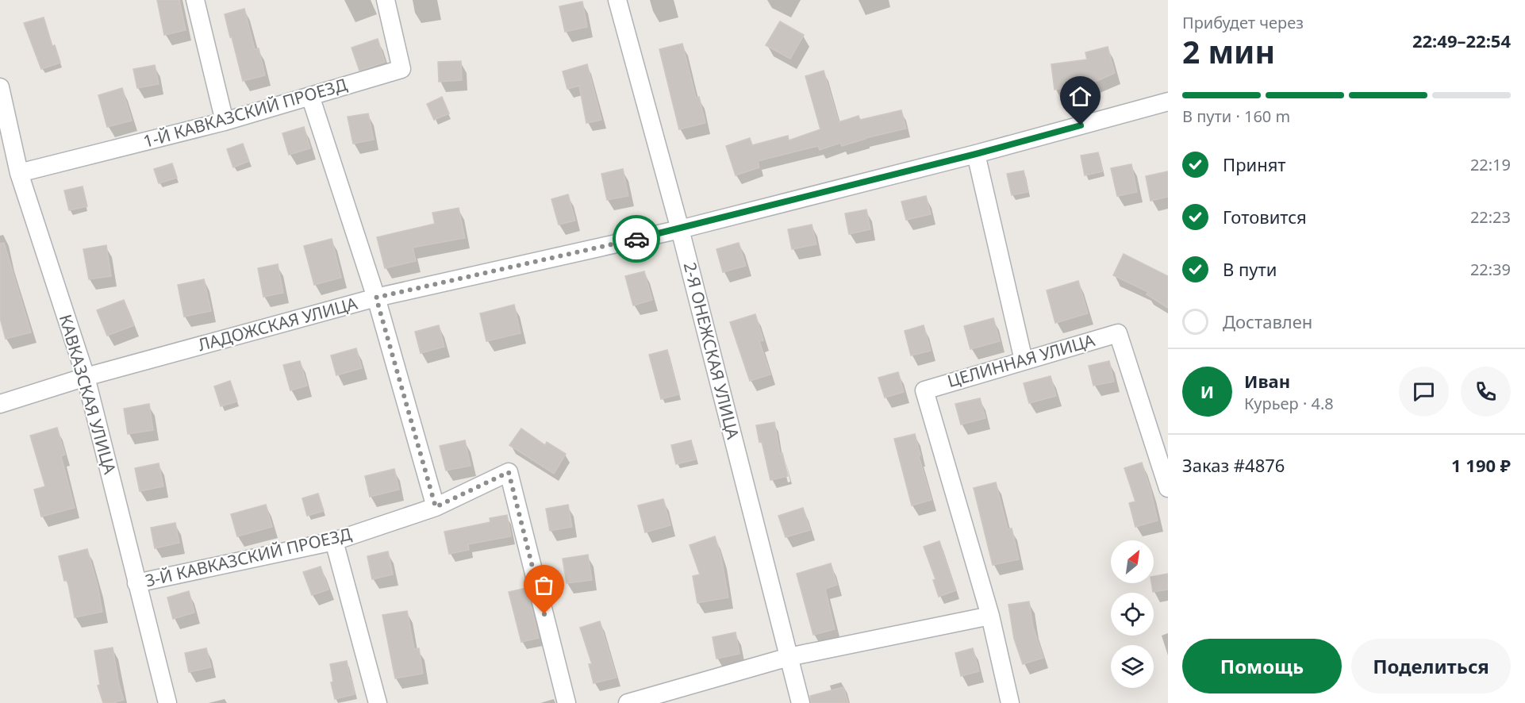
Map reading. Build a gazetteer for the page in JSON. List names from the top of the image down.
{
  "streets": {
    "street": [
      "1-Й КАВКАЗСКИЙ ПРОЕЗД",
      "ЛАДОЖСКАЯ УЛИЦА",
      "2-Я ОНЕЖСКАЯ УЛИЦА",
      "ЦЕЛИННАЯ УЛИЦА",
      "КАВКАЗСКАЯ УЛИЦА",
      "3-Й КАВКАЗСКИЙ ПРОЕЗД"
    ]
  },
  "crossings": [
    ["1-Й КАВКАЗСКИЙ ПРОЕЗД", "КАВКАЗСКАЯ УЛИЦА"],
    ["ЛАДОЖСКАЯ УЛИЦА", "2-Я ОНЕЖСКАЯ УЛИЦА"],
    ["ЛАДОЖСКАЯ УЛИЦА", "КАВКАЗСКАЯ УЛИЦА"],
    ["КАВКАЗСКАЯ УЛИЦА", "3-Й КАВКАЗСКИЙ ПРОЕЗД"]
  ],
  "north": "top right",
  "page": {
    "heading": ["2 мин", "Прибудет через", "22:49–22:54"],
    "panel": [
      "Иван",
      "Курьер · 4.8",
      "Заказ #4876",
      "1 190 ₽"
    ],
    "bar": "В пути · 160 m",
    "list": [
      ["Принят", "22:19"],
      ["Готовится", "22:23"],
      ["В пути", "22:39"],
      "Доставлен"
    ],
    "round": "И",
    "buttons": ["Помощь", "Поделиться"]
  }
}
